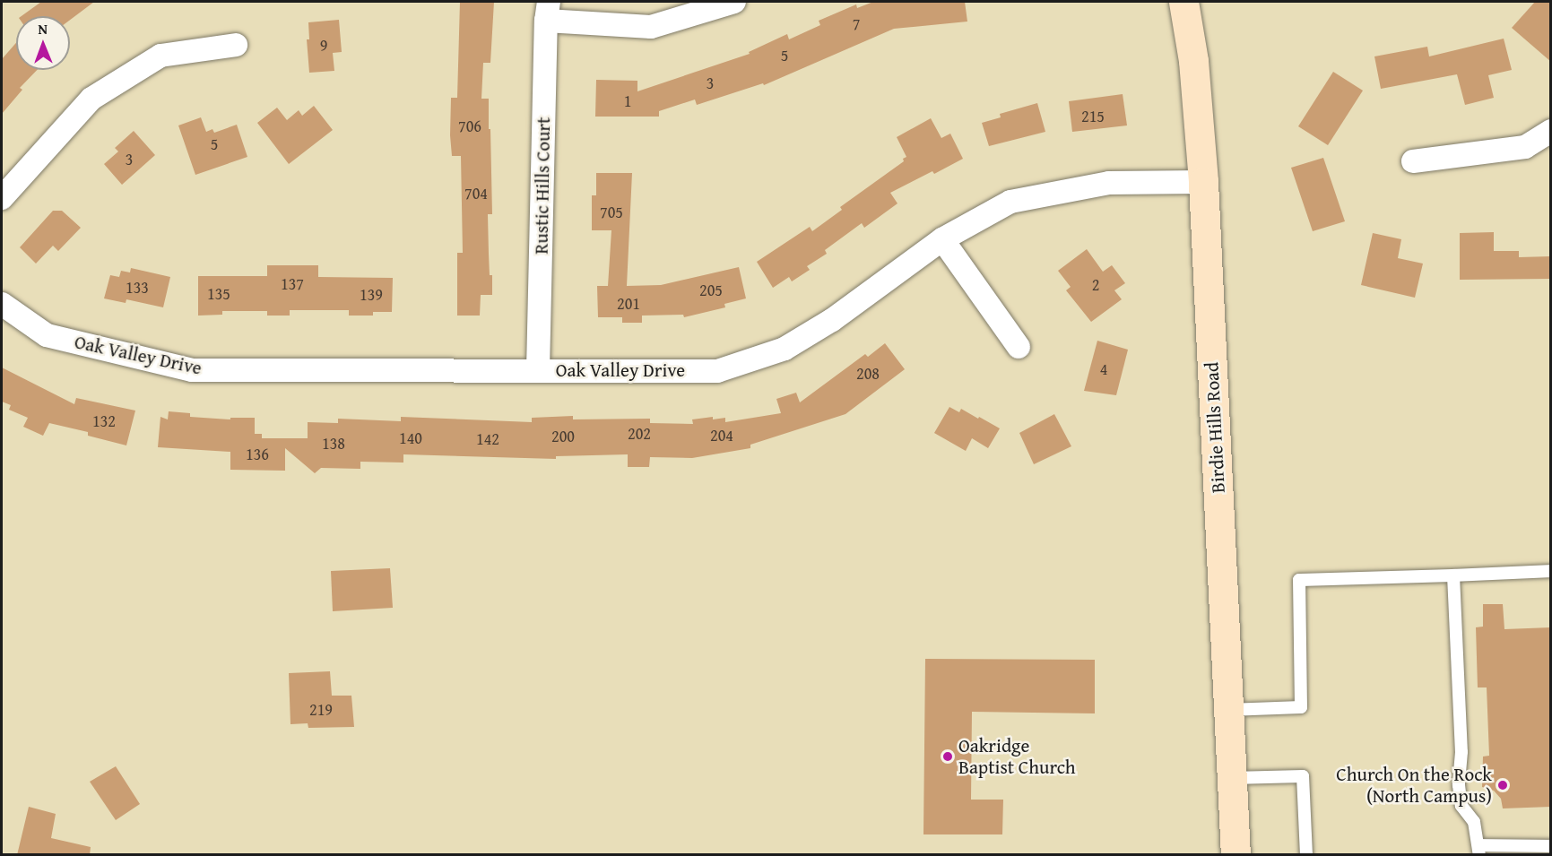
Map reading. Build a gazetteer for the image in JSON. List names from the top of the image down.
{
  "streets": {
    "main road": ["Birdie Hills Road"],
    "street": ["Rustic Hills Court", "Oak Valley Drive"]
  },
  "crossings": [
    ["Rustic Hills Court", "Oak Valley Drive"],
    ["Oak Valley Drive", "Birdie Hills Road"]
  ],
  "places": ["Oakridge Baptist Church", "Church On the Rock (North Campus)"],
  "house_numbers": [
    "7",
    "9",
    "5",
    "3",
    "1",
    "215",
    "706",
    "5",
    "3",
    "704",
    "705",
    "137",
    "2",
    "133",
    "205",
    "135",
    "139",
    "201",
    "4",
    "208",
    "132",
    "202",
    "204",
    "200",
    "140",
    "142",
    "138",
    "136",
    "219"
  ],
  "north": "top"
}
